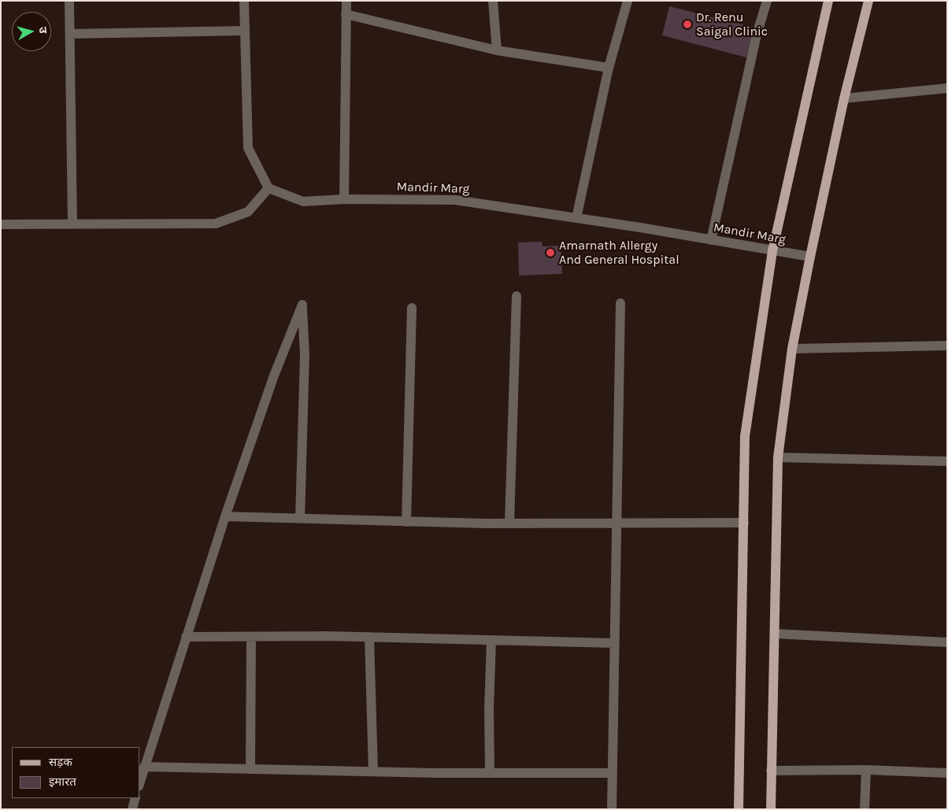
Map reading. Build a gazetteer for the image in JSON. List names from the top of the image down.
{
  "streets": {
    "street": ["Mandir Marg"]
  },
  "places": ["Dr. Renu Saigal Clinic", "Amarnath Allergy And General Hospital"],
  "legend": ["सड़क", "इमारत"],
  "north": "right"
}
